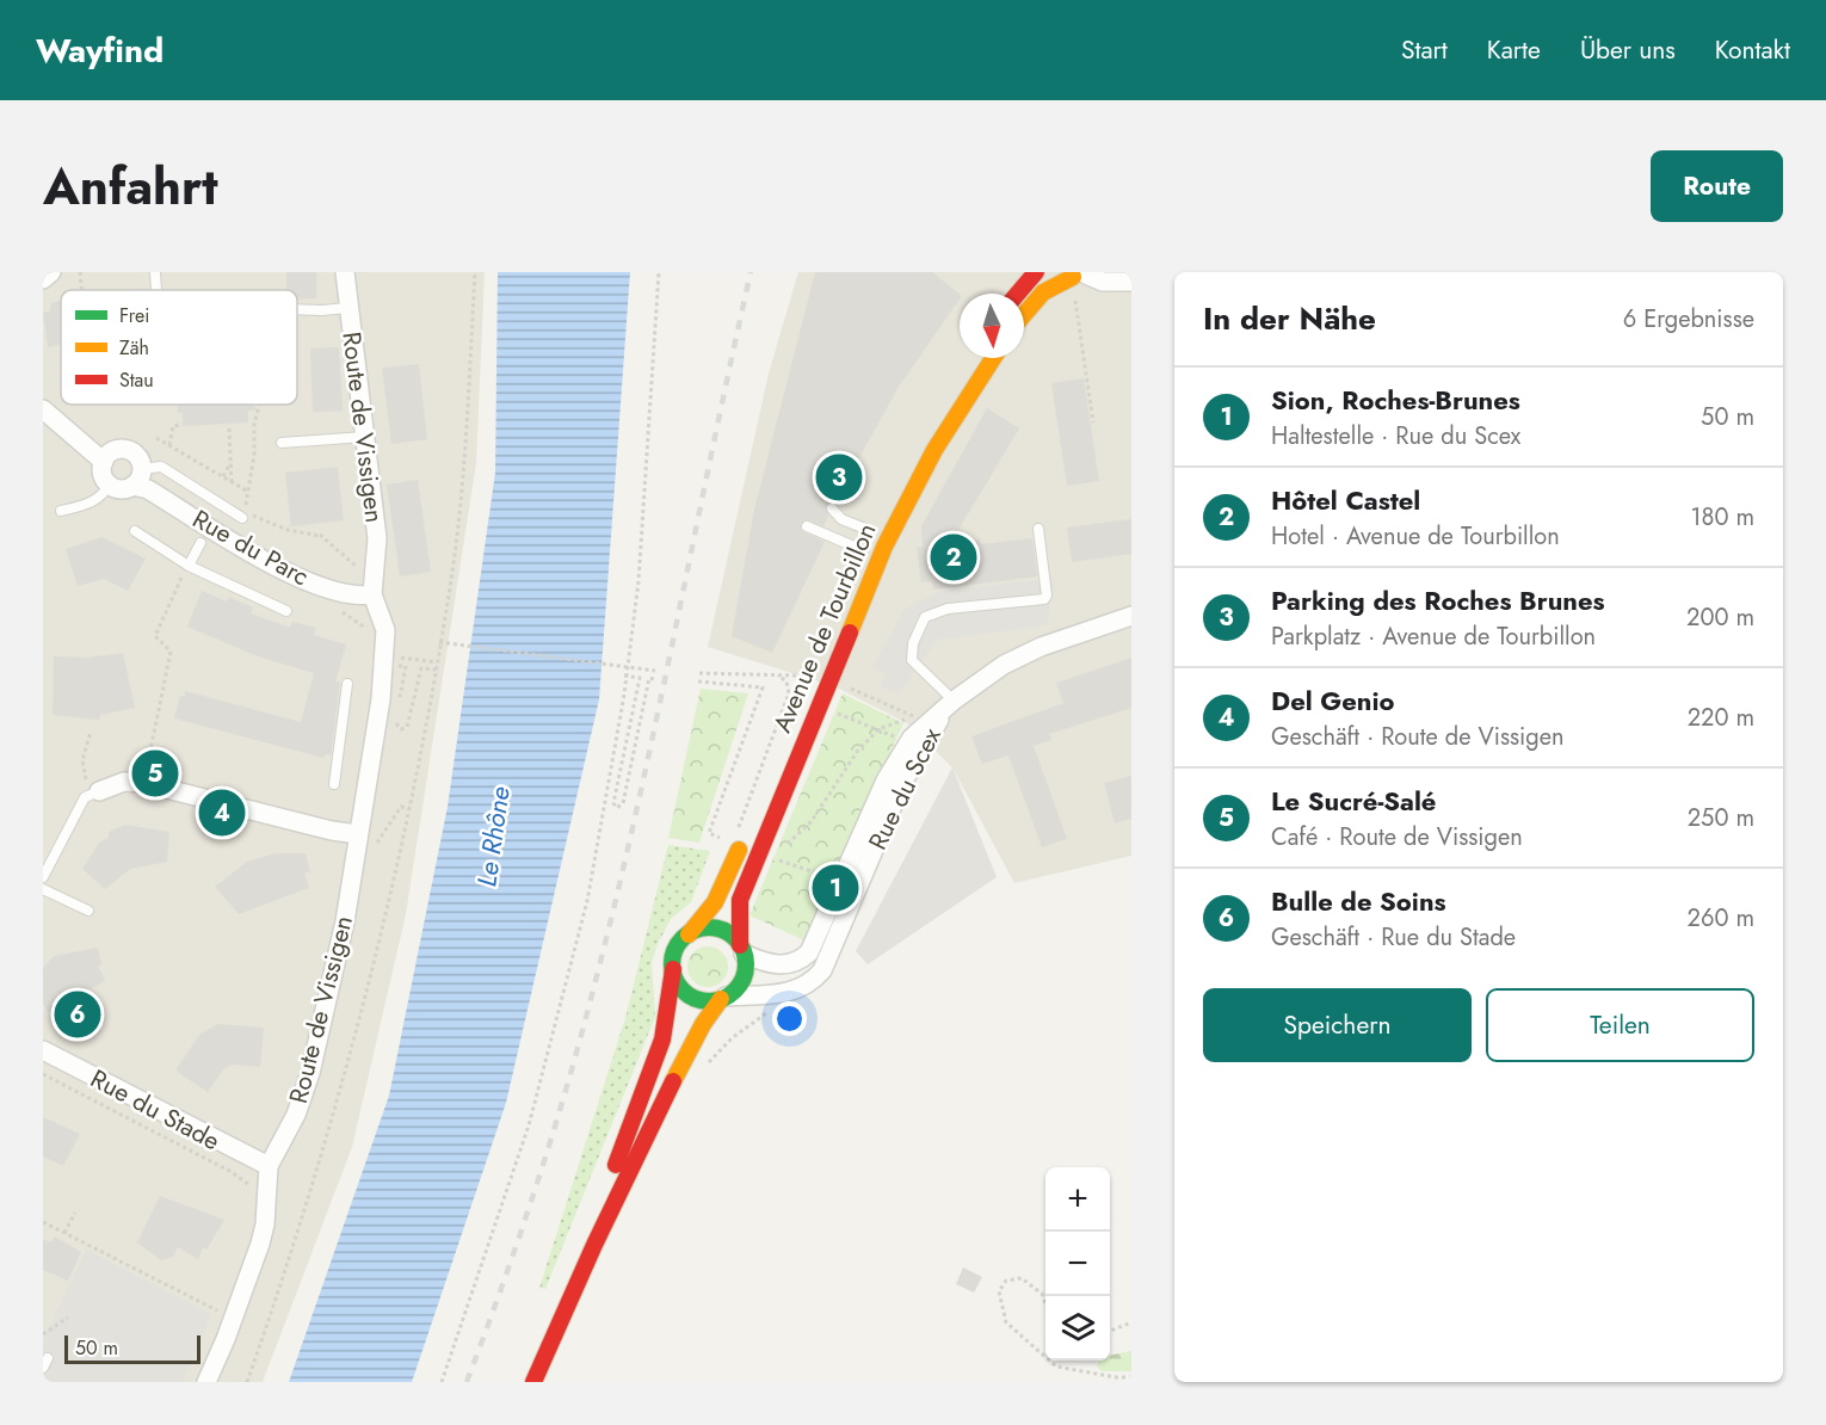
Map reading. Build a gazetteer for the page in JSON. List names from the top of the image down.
{
  "streets": {
    "main road": ["Avenue de Tourbillon"],
    "street": [
      "Route de Vissigen",
      "Rue du Parc",
      "Rue du Scex",
      "Rue du Stade"
    ]
  },
  "crossings": [
    ["Route de Vissigen", "Rue du Parc"],
    ["Route de Vissigen", "Rue du Stade"],
    ["Avenue de Tourbillon", "Rue du Scex"]
  ],
  "water": ["Le Rhône"],
  "legend": ["Frei", "Zäh", "Stau"],
  "scale_bar": "50 m",
  "north": "bottom",
  "page": {
    "header": "Wayfind",
    "nav": [
      "Start",
      "Karte",
      "Über uns",
      "Kontakt"
    ],
    "title": "Anfahrt",
    "buttons": [
      "Route",
      ["Speichern", "Teilen"]
    ],
    "heading": ["In der Nähe", "6 Ergebnisse"],
    "list": [
      {
        "mark": "1",
        "name": "Sion, Roches-Brunes",
        "note": "Haltestelle · Rue du Scex",
        "value": "50 m"
      },
      {
        "mark": "2",
        "name": "Hôtel Castel",
        "note": "Hotel · Avenue de Tourbillon",
        "value": "180 m"
      },
      {
        "mark": "3",
        "name": "Parking des Roches Brunes",
        "note": "Parkplatz · Avenue de Tourbillon",
        "value": "200 m"
      },
      {
        "mark": "4",
        "name": "Del Genio",
        "note": "Geschäft · Route de Vissigen",
        "value": "220 m"
      },
      {
        "mark": "5",
        "name": "Le Sucré-Salé",
        "note": "Café · Route de Vissigen",
        "value": "250 m"
      },
      {
        "mark": "6",
        "name": "Bulle de Soins",
        "note": "Geschäft · Rue du Stade",
        "value": "260 m"
      }
    ],
    "pins": [
      "3",
      "2",
      "5",
      "4",
      "1",
      "6"
    ],
    "map_buttons": ["+", "−"],
    "scale": "50 m"
  }
}
